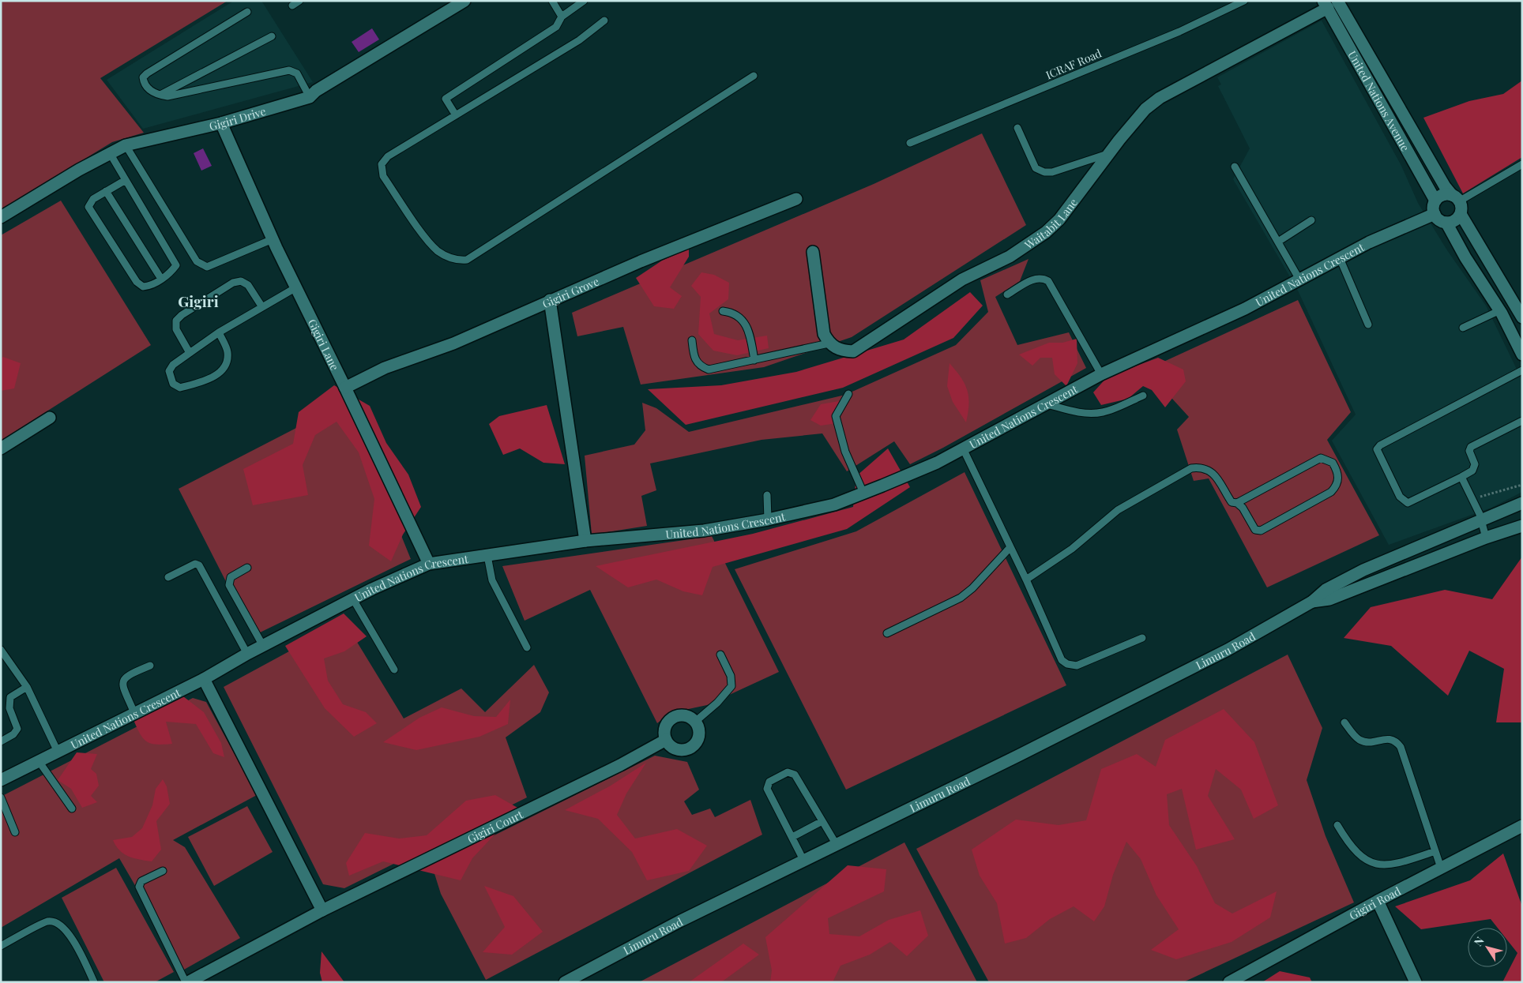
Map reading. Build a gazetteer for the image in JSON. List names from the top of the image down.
{
  "streets": {
    "street": [
      "United Nations Avenue",
      "Gigiri Drive",
      "Waitabit Lane",
      "United Nations Crescent",
      "Gigiri Grove",
      "Gigiri Lane",
      "Limuru Road",
      "Gigiri Court",
      "Gigiri Road"
    ],
    "lane": ["ICRAF Road"]
  },
  "crossings": [
    ["United Nations Avenue", "Waitabit Lane"],
    ["United Nations Avenue", "United Nations Crescent"],
    ["Gigiri Drive", "Gigiri Lane"],
    ["United Nations Crescent", "Gigiri Lane"],
    ["Gigiri Grove", "Gigiri Lane"]
  ],
  "districts": ["Gigiri"],
  "north": "top left"
}
